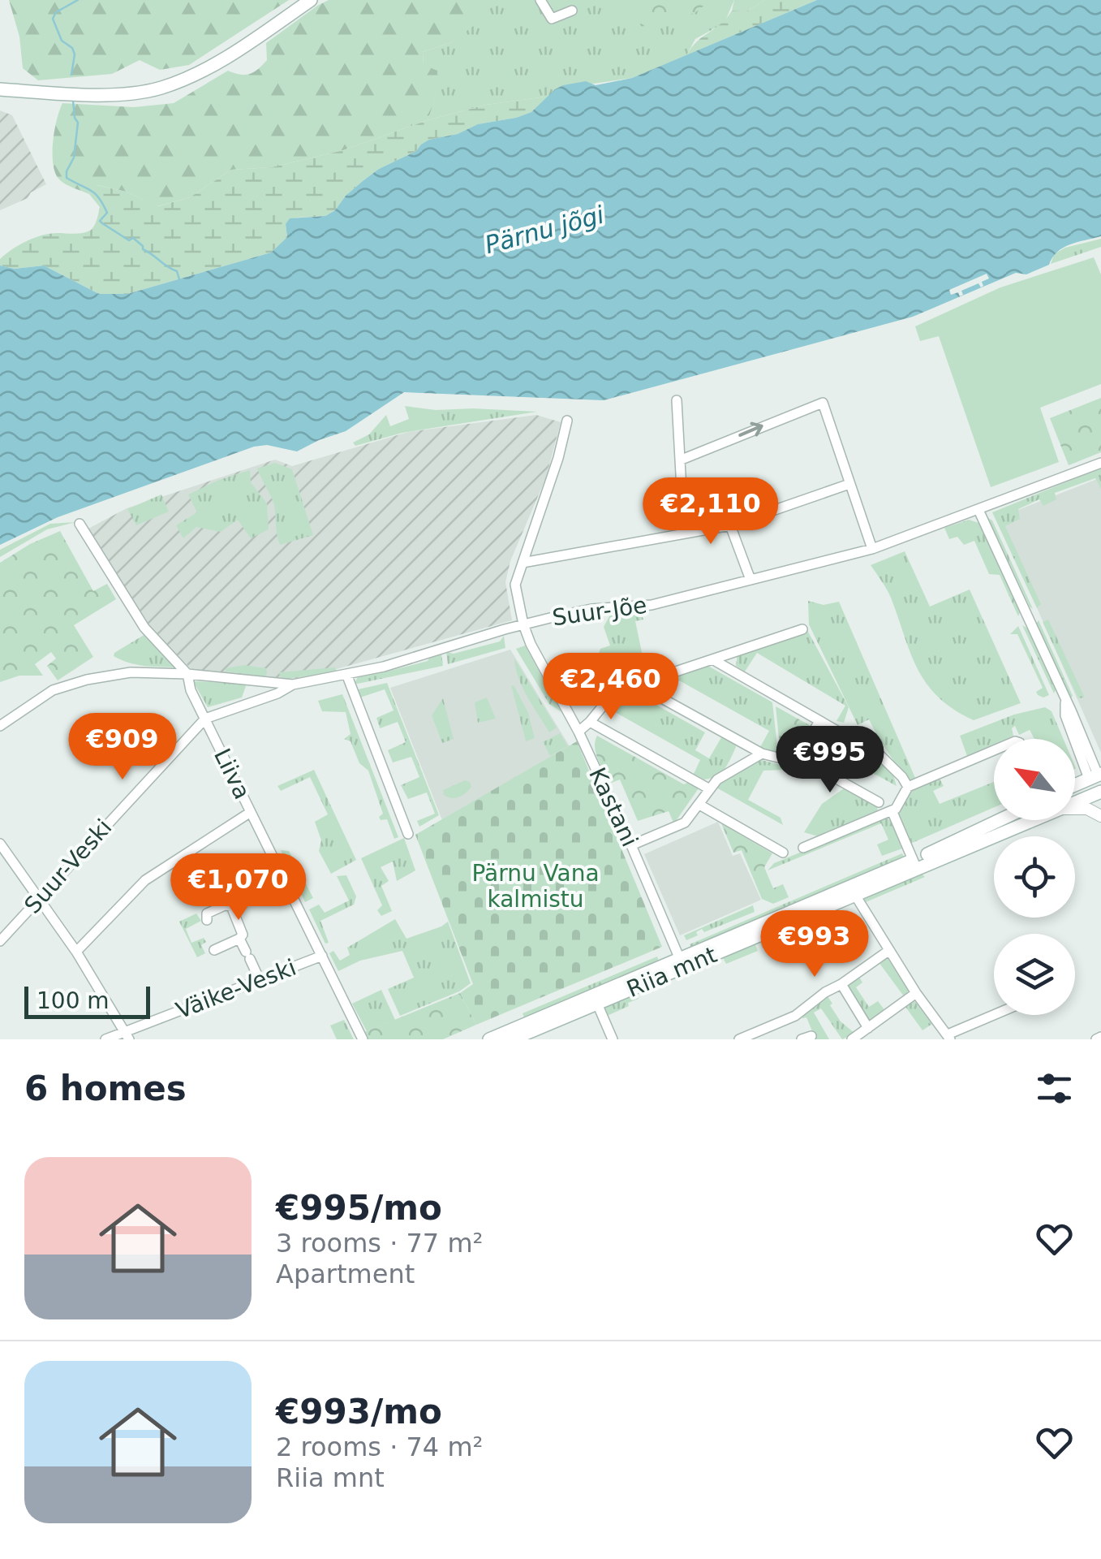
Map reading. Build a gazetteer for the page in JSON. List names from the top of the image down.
{
  "streets": {
    "main road": ["Riia mnt"],
    "street": [
      "Suur-Jõe",
      "Liiva",
      "Kastani",
      "Suur-Veski",
      "Väike-Veski"
    ]
  },
  "crossings": [
    ["Suur-Jõe", "Liiva"],
    ["Suur-Jõe", "Kastani"],
    ["Suur-Jõe", "Suur-Veski"],
    ["Liiva", "Suur-Veski"],
    ["Liiva", "Väike-Veski"],
    ["Kastani", "Riia mnt"]
  ],
  "water": ["Pärnu jõgi"],
  "parks": ["Pärnu Vana kalmistu"],
  "scale_bar": "100 m",
  "north": "top left",
  "page": {
    "price": [
      "€2,110",
      "€2,460",
      "€909",
      "€995",
      "€1,070",
      "€993"
    ],
    "scale": "100 m",
    "heading": "6 homes",
    "list": [
      {
        "name": "€995/mo",
        "note": "3 rooms · 77 m² · Apartment"
      },
      {
        "name": "€993/mo",
        "note": "2 rooms · 74 m² · Riia mnt"
      }
    ]
  }
}
